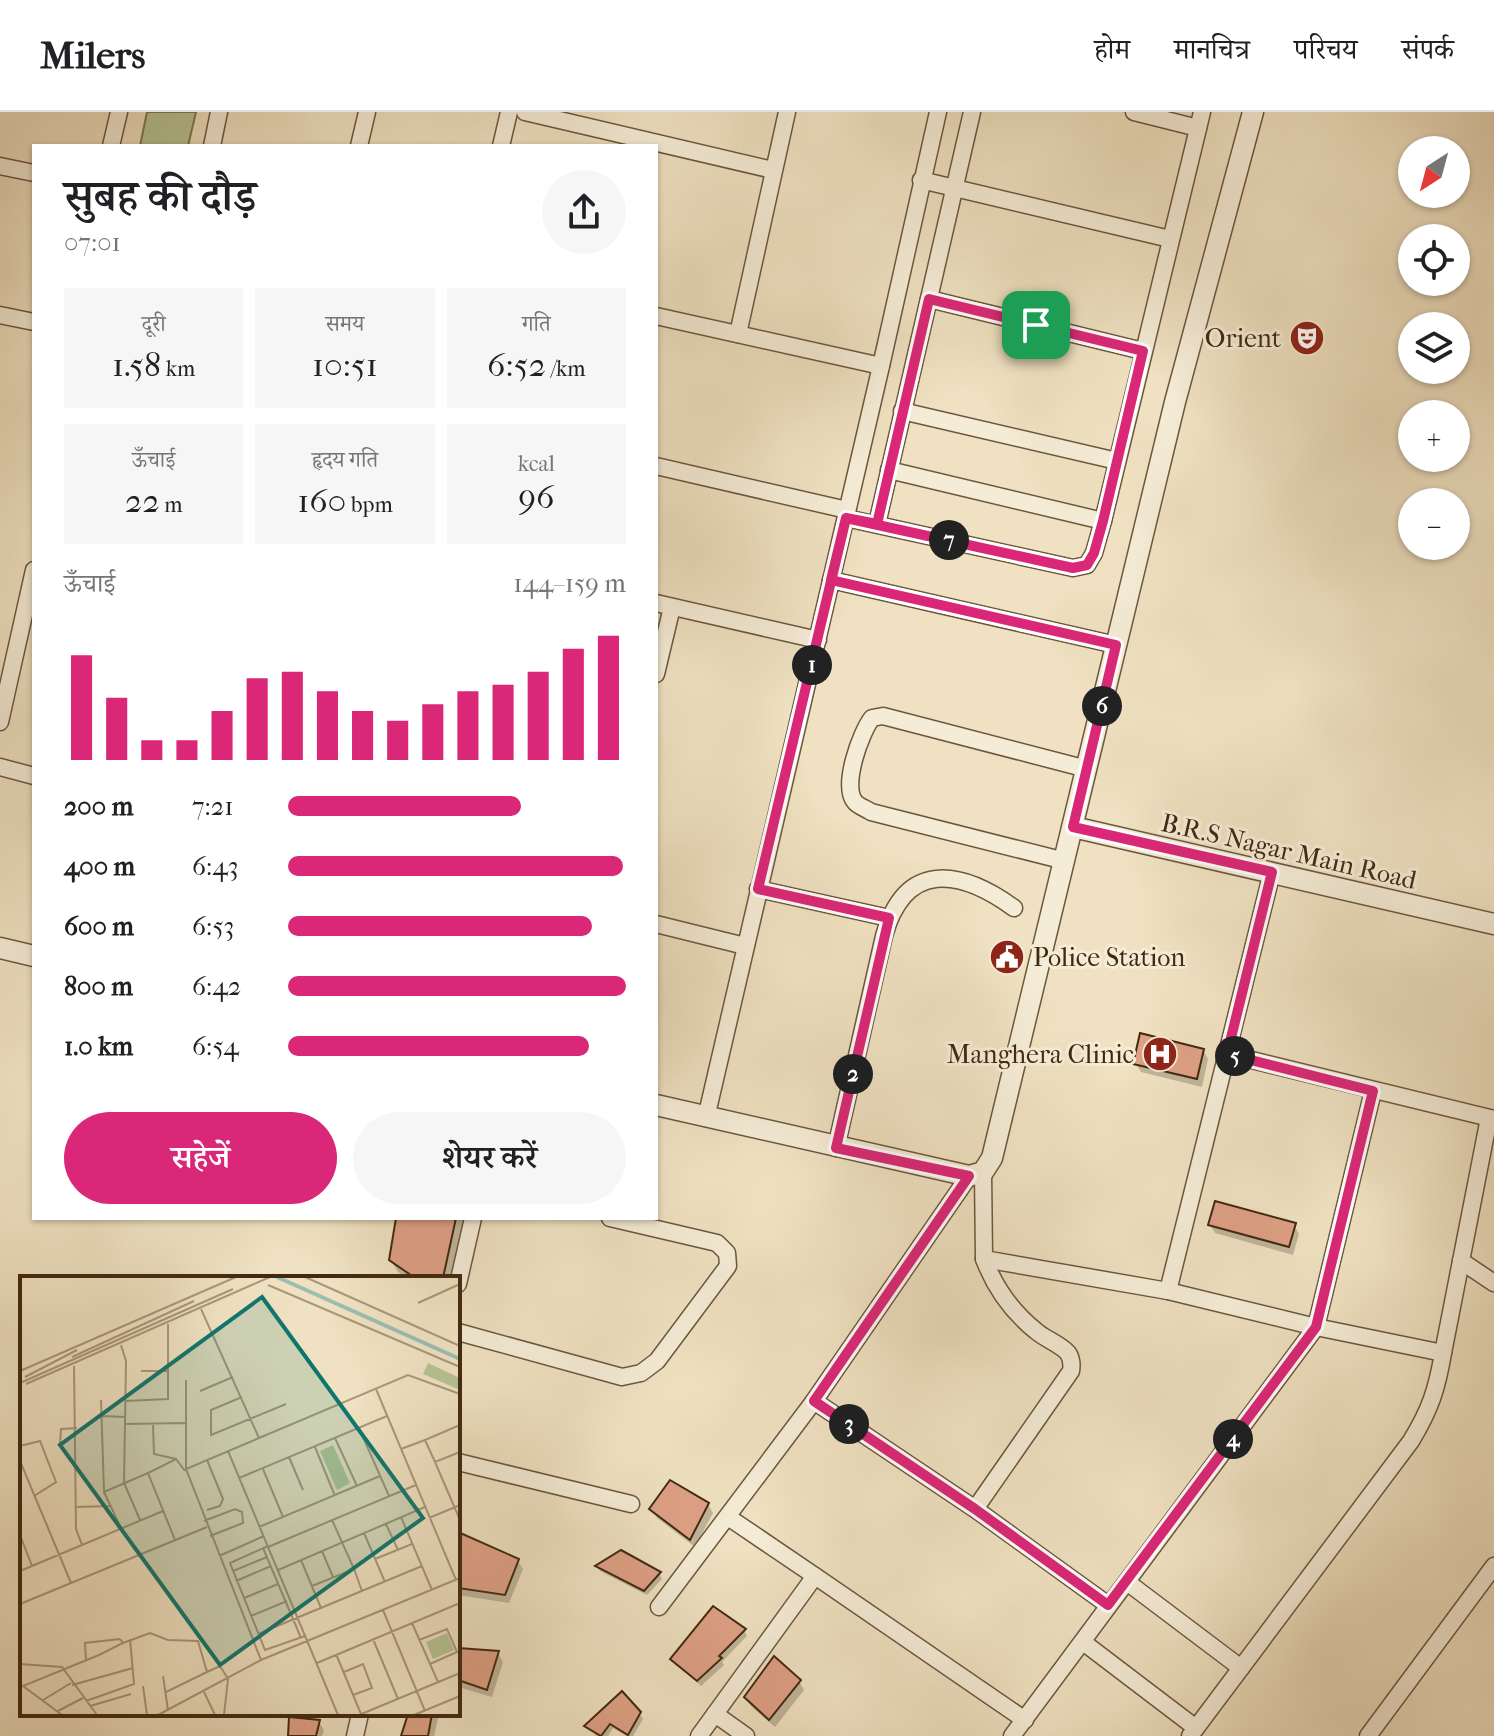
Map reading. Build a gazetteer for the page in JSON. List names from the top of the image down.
{
  "streets": {
    "street": ["B.R.S Nagar Main Road"]
  },
  "places": {
    "theatre": ["Orient"],
    "public building": ["Police Station"],
    "hospital": ["Manghera Clinic"]
  },
  "north": "bottom left",
  "page": {
    "header": "Milers",
    "nav": [
      "होम",
      "मानचित्र",
      "परिचय",
      "संपर्क"
    ],
    "map_buttons": ["+", "−"],
    "heading": ["सुबह की दौड़", "07:01"],
    "stats": [
      ["दूरी", "1.58 km"],
      ["समय", "10:51"],
      ["गति", "6:52 /km"],
      ["ऊँचाई", "22 m"],
      ["हृदय गति", "160 bpm"],
      ["kcal", "96"]
    ],
    "pins": [
      "7",
      "1",
      "6",
      "5",
      "2",
      "3",
      "4"
    ],
    "chart": ["ऊँचाई", "144–159 m"],
    "list": [
      {
        "name": "200 m",
        "note": "7:21"
      },
      {
        "name": "400 m",
        "note": "6:43"
      },
      {
        "name": "600 m",
        "note": "6:53"
      },
      {
        "name": "800 m",
        "note": "6:42"
      },
      {
        "name": "1.0 km",
        "note": "6:54"
      }
    ],
    "buttons": ["सहेजें", "शेयर करें"]
  }
}
